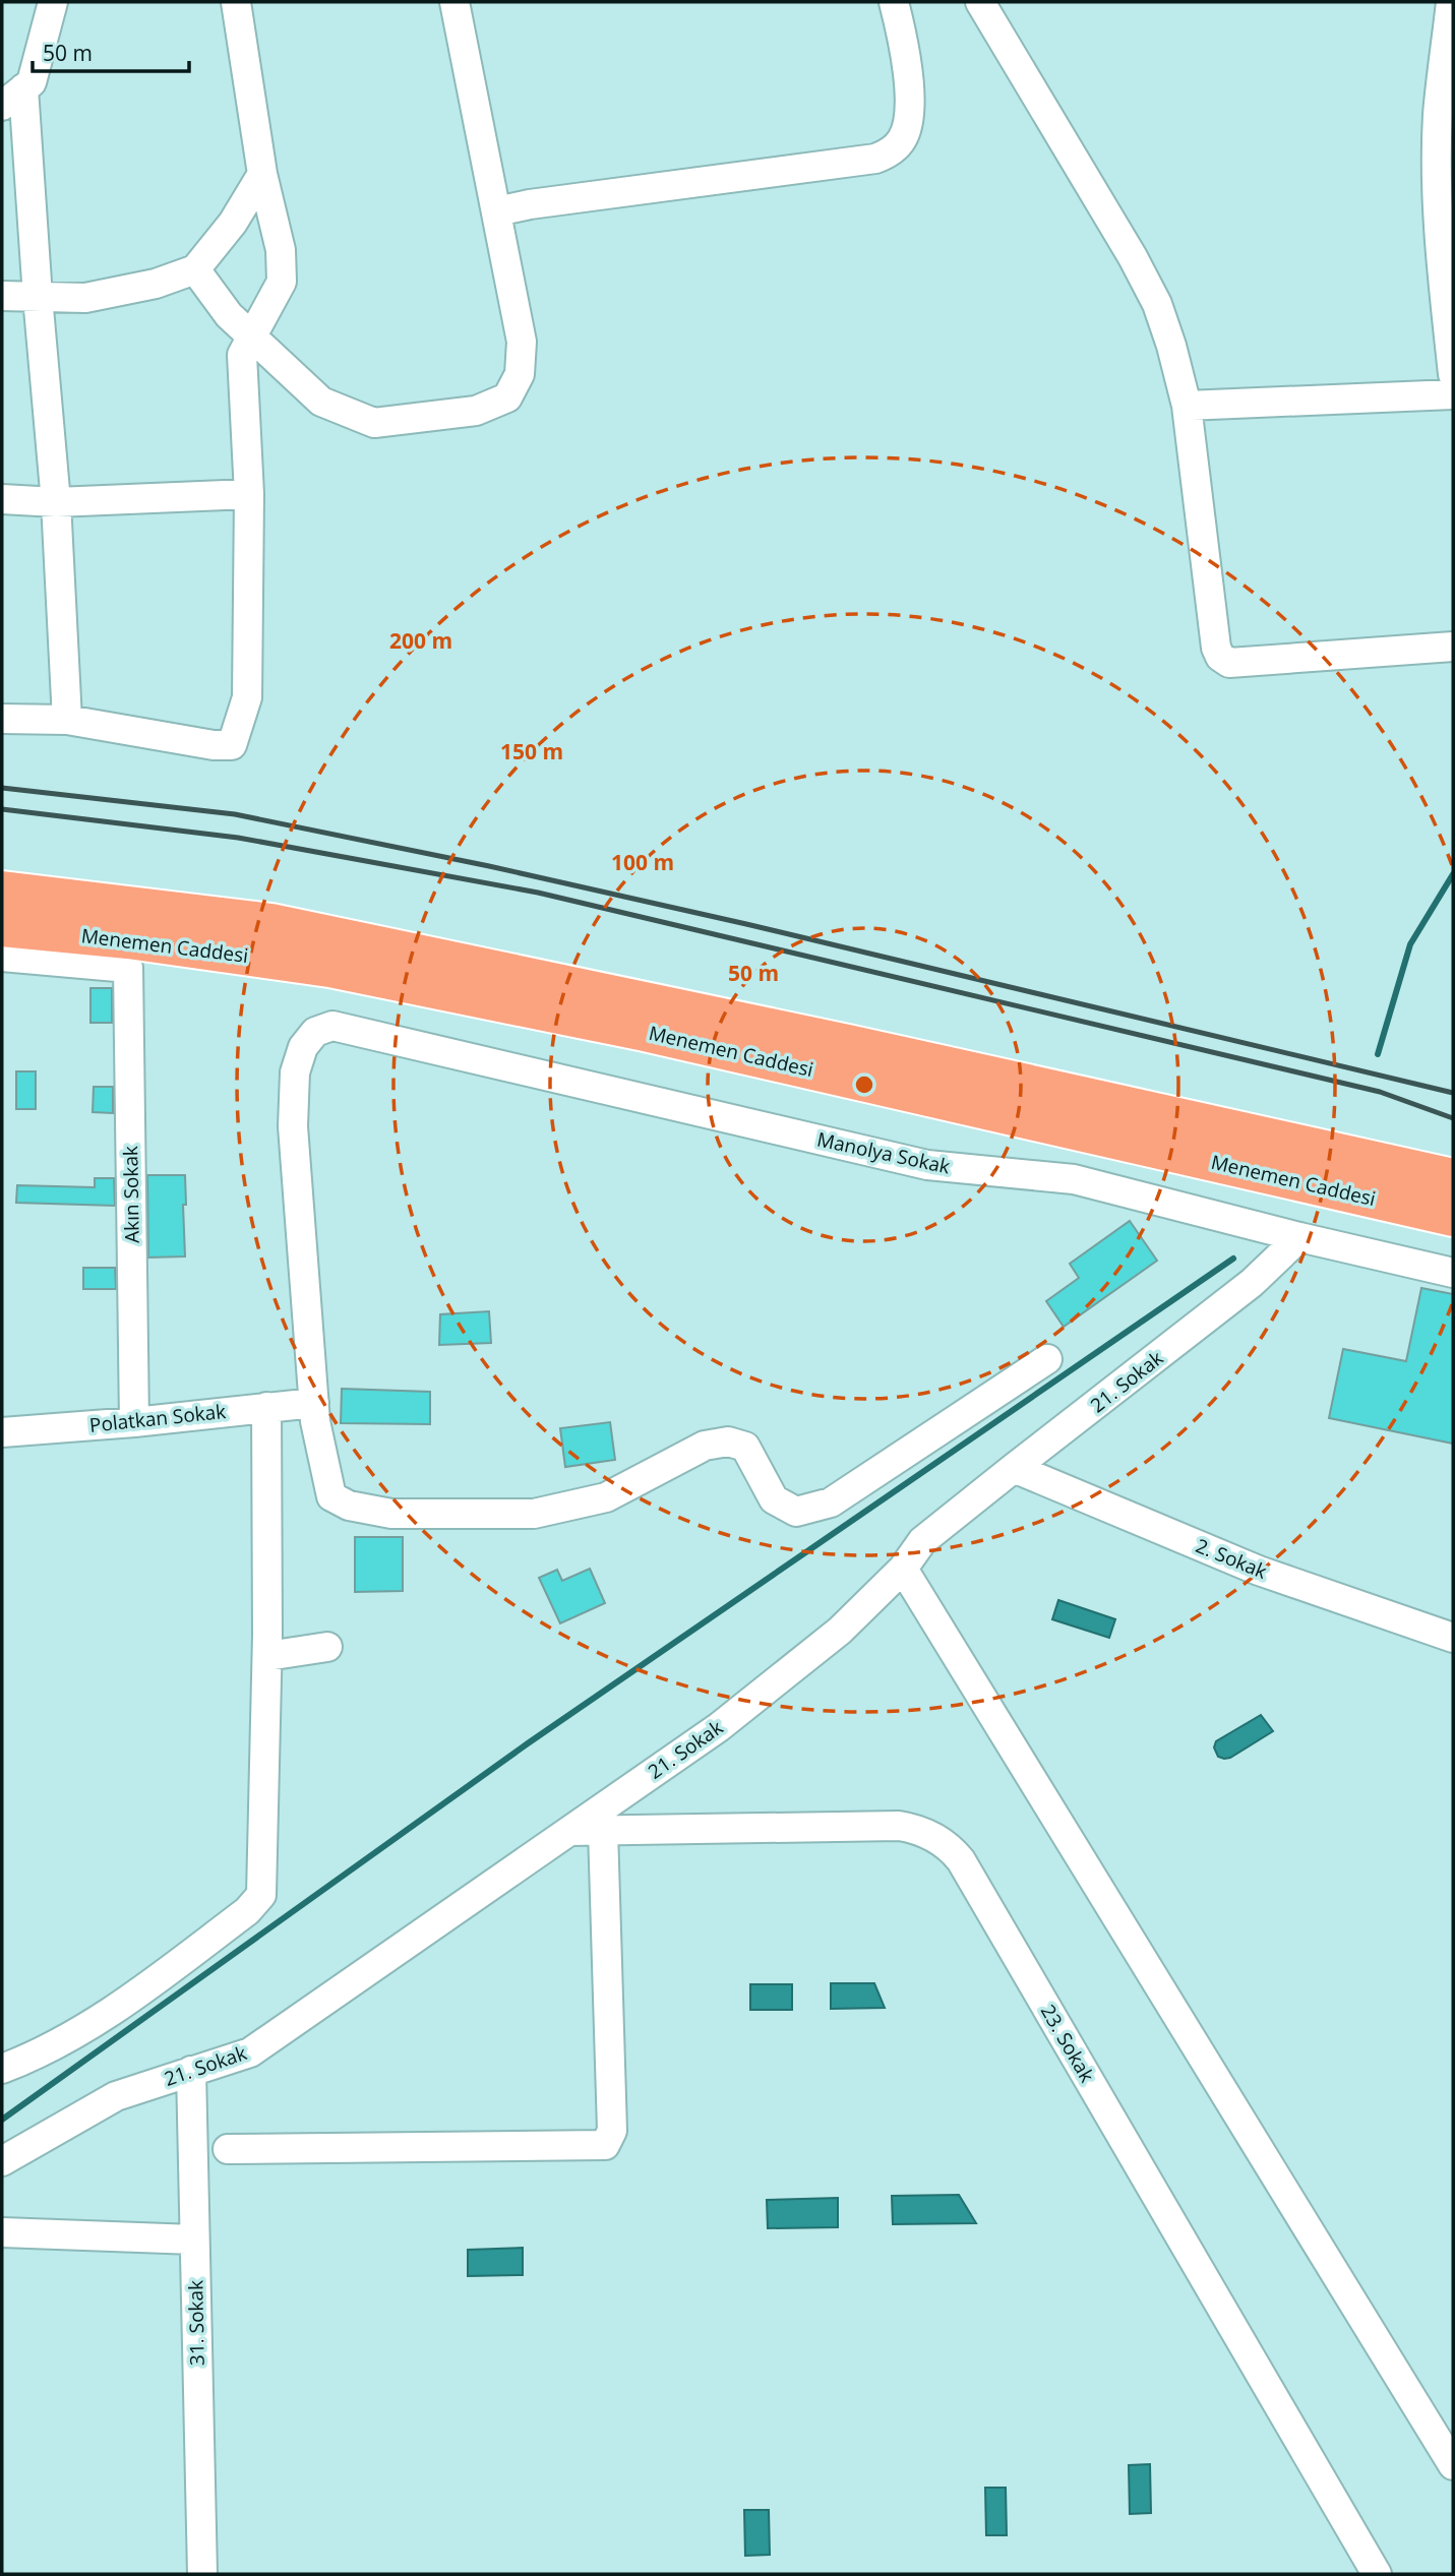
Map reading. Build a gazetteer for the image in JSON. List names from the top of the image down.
{
  "streets": {
    "highway": ["Menemen Caddesi"],
    "street": [
      "Manolya Sokak",
      "Akın Sokak",
      "21. Sokak",
      "Polatkan Sokak",
      "2. Sokak",
      "23. Sokak",
      "31. Sokak"
    ]
  },
  "crossings": [
    ["Manolya Sokak", "21. Sokak"],
    ["Manolya Sokak", "Polatkan Sokak"],
    ["Akın Sokak", "Polatkan Sokak"],
    ["21. Sokak", "2. Sokak"],
    ["21. Sokak", "23. Sokak"],
    ["21. Sokak", "31. Sokak"]
  ],
  "scale_bar": "50 m",
  "rings": [
    "200 m",
    "150 m",
    "100 m",
    "50 m"
  ]
}
